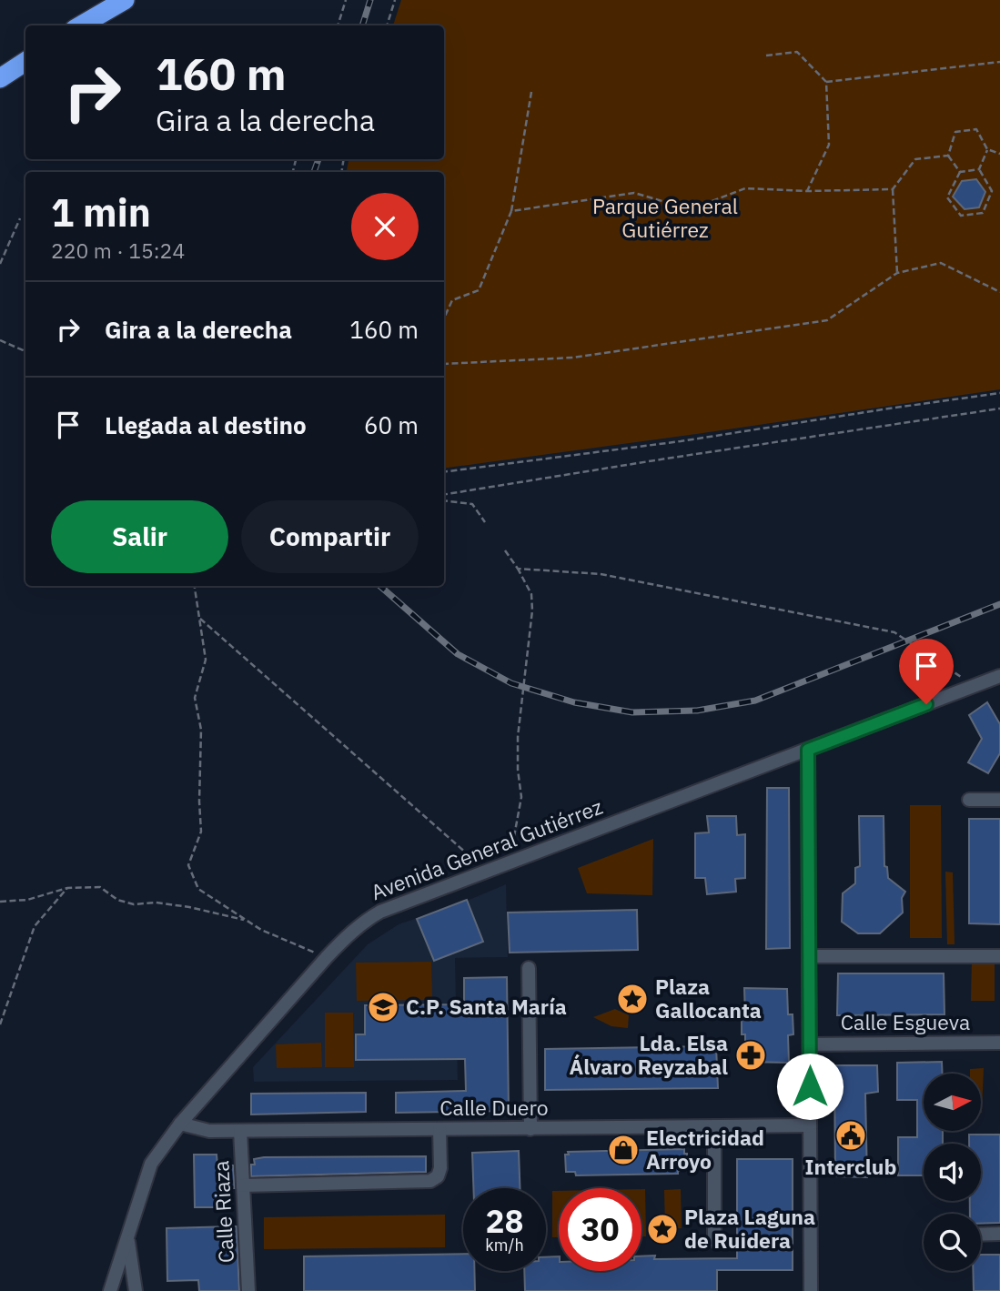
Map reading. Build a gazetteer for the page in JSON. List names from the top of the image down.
{
  "streets": {
    "street": [
      "Avenida General Gutiérrez",
      "Calle Esgueva",
      "Calle Duero",
      "Calle Riaza"
    ]
  },
  "crossings": [
    ["Avenida General Gutiérrez", "Calle Duero"],
    ["Calle Duero", "Calle Riaza"]
  ],
  "parks": ["Parque General Gutiérrez"],
  "places": {
    "place": ["Plaza Gallocanta", "Plaza Laguna de Ruidera"],
    "school or university": ["C.P. Santa María"],
    "pharmacy": ["Lda. Elsa Álvaro Reyzabal"],
    "public building": ["Interclub"],
    "shop": ["Electricidad Arroyo"]
  },
  "north": "right",
  "page": {
    "turn": ["160 m", "Gira a la derecha"],
    "heading": ["1 min", "220 m · 15:24"],
    "list": [
      {
        "name": "Gira a la derecha",
        "value": "160 m"
      },
      {
        "name": "Llegada al destino",
        "value": "60 m"
      }
    ],
    "buttons": ["Salir", "Compartir"],
    "speed": "28 km/h",
    "limit": "30"
  }
}
